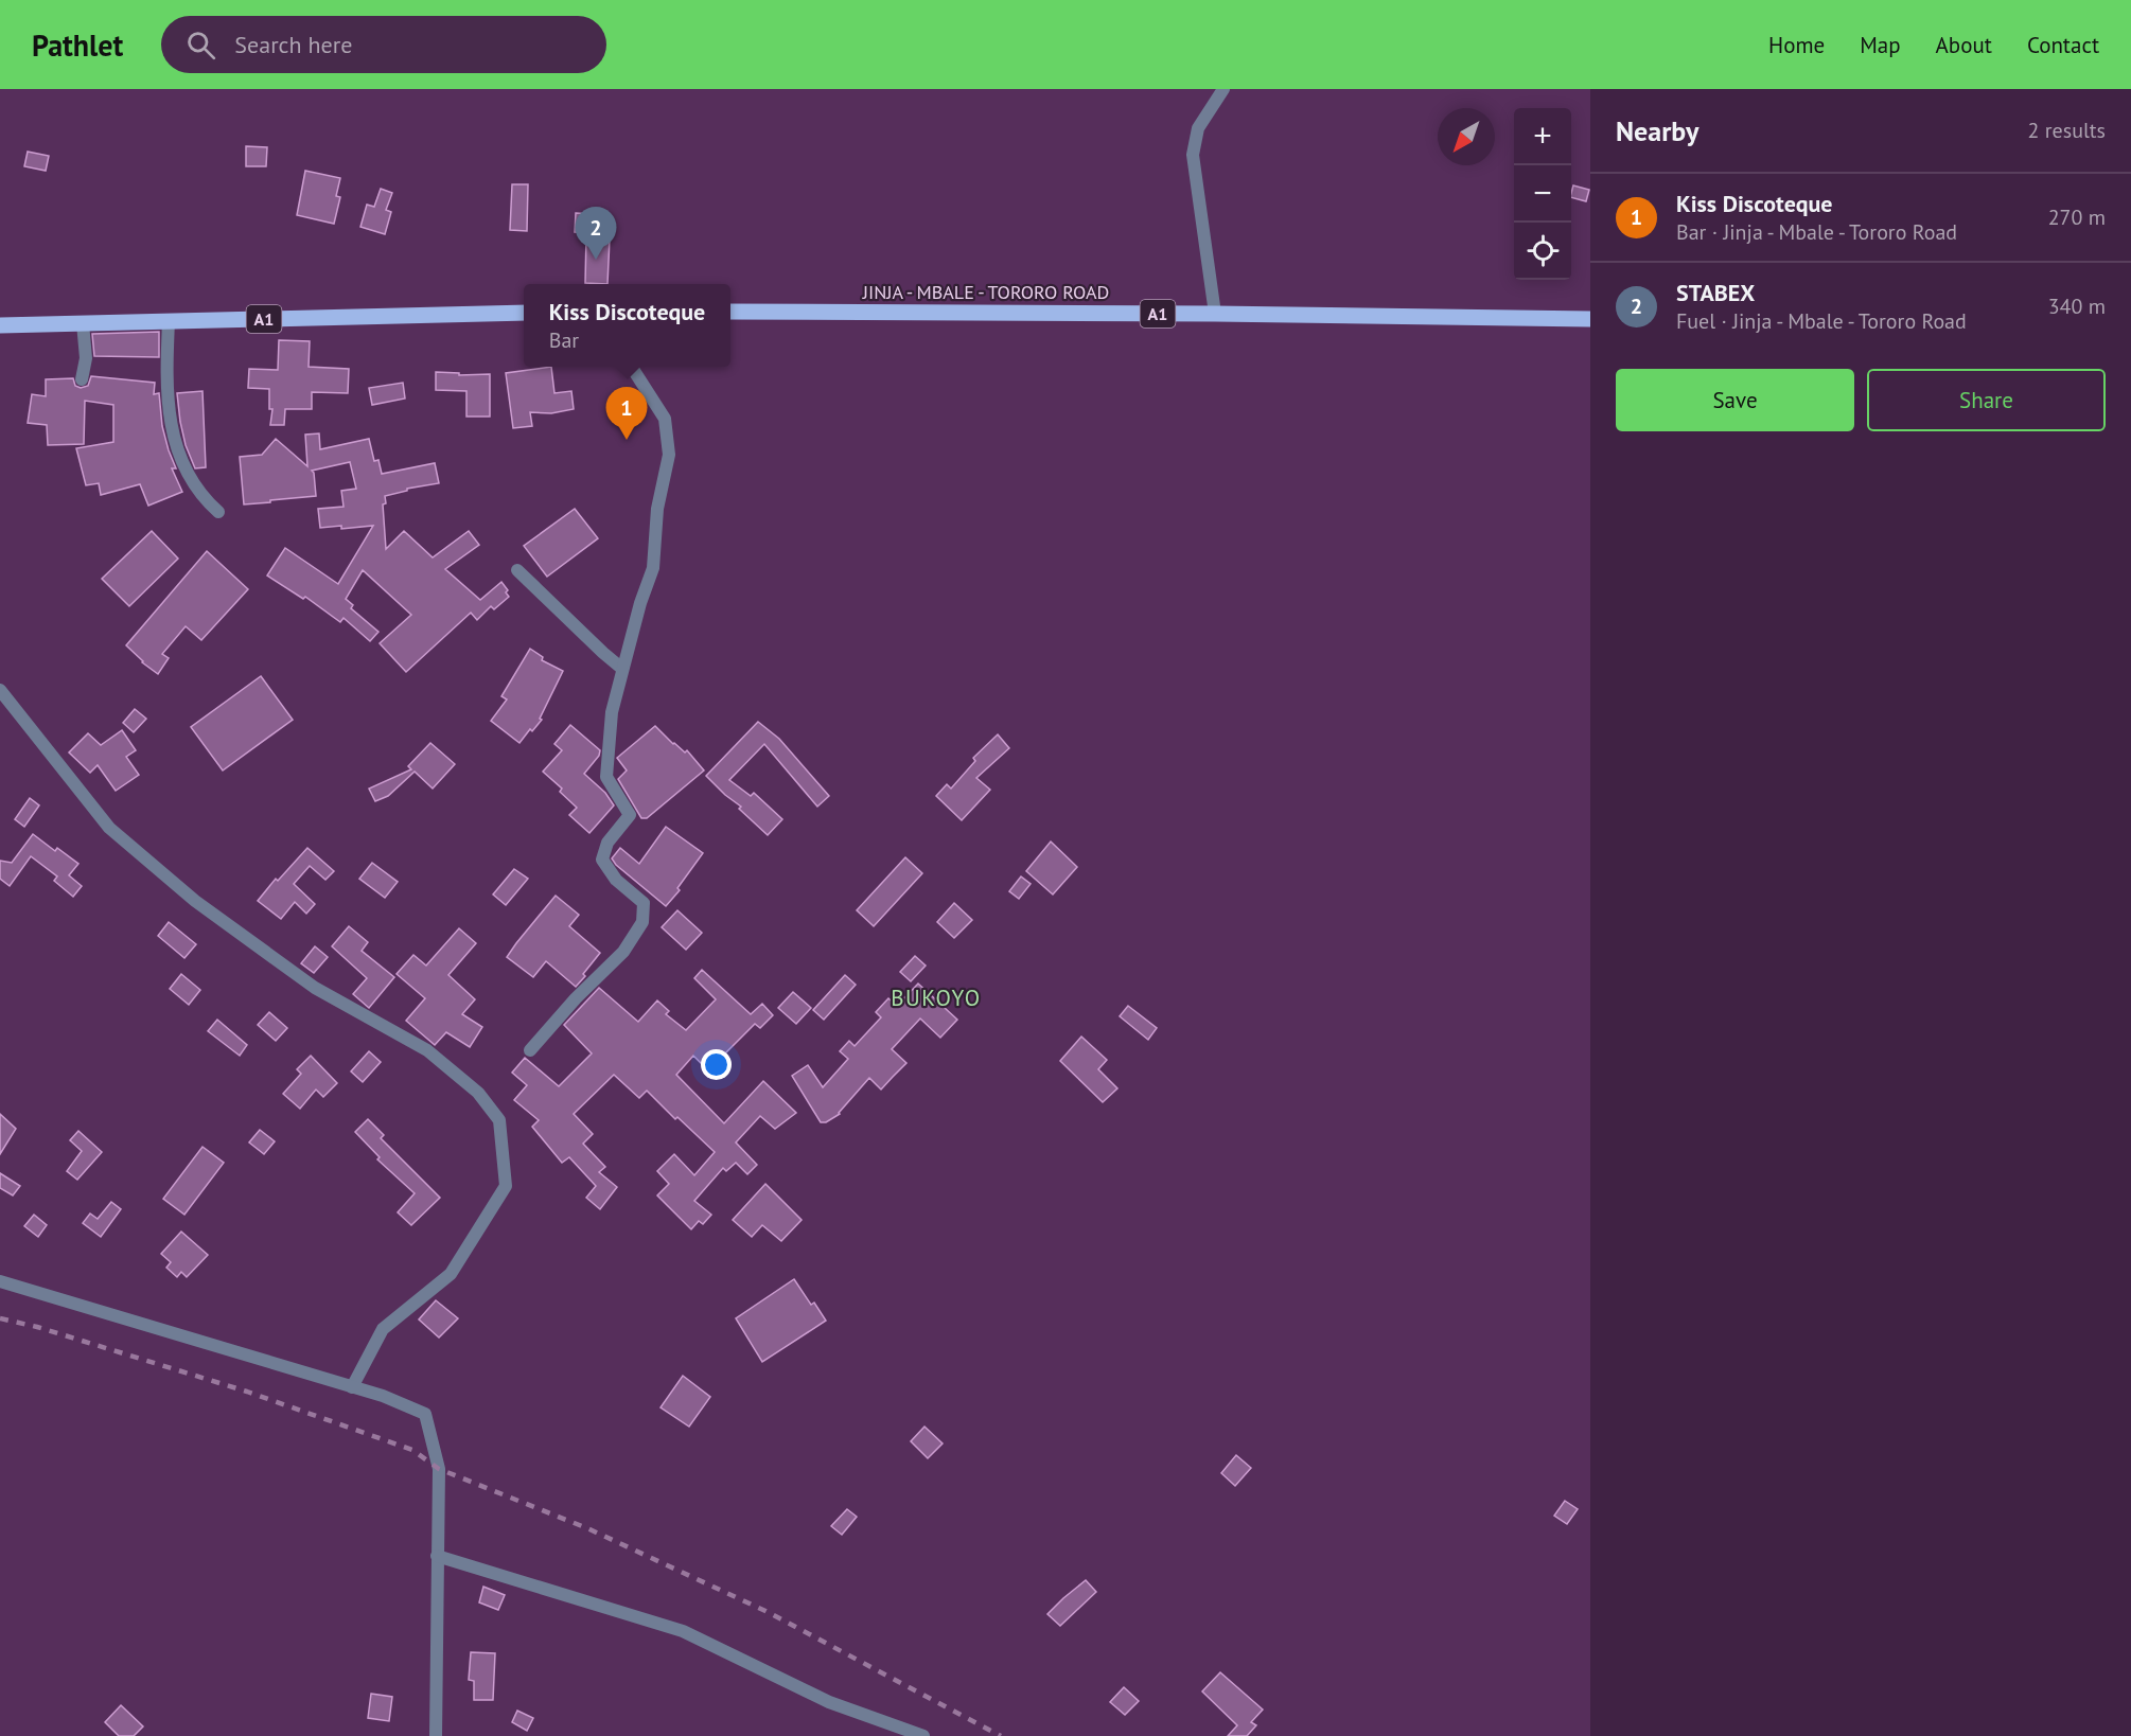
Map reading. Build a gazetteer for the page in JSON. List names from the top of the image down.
{
  "streets": {
    "main road": ["JINJA - MBALE - TORORO ROAD", "A1"]
  },
  "districts": ["BUKOYO"],
  "north": "bottom left",
  "page": {
    "header": "Pathlet",
    "search": "Search here",
    "nav": [
      "Home",
      "Map",
      "About",
      "Contact"
    ],
    "heading": ["Nearby", "2 results"],
    "map_buttons": ["+", "−"],
    "list": [
      {
        "mark": "1",
        "name": "Kiss Discoteque",
        "note": "Bar · Jinja - Mbale - Tororo Road",
        "value": "270 m"
      },
      {
        "mark": "2",
        "name": "STABEX",
        "note": "Fuel · Jinja - Mbale - Tororo Road",
        "value": "340 m"
      }
    ],
    "pins": ["2", "1"],
    "popup": ["Kiss Discoteque", "Bar"],
    "buttons": ["Save", "Share"]
  }
}
